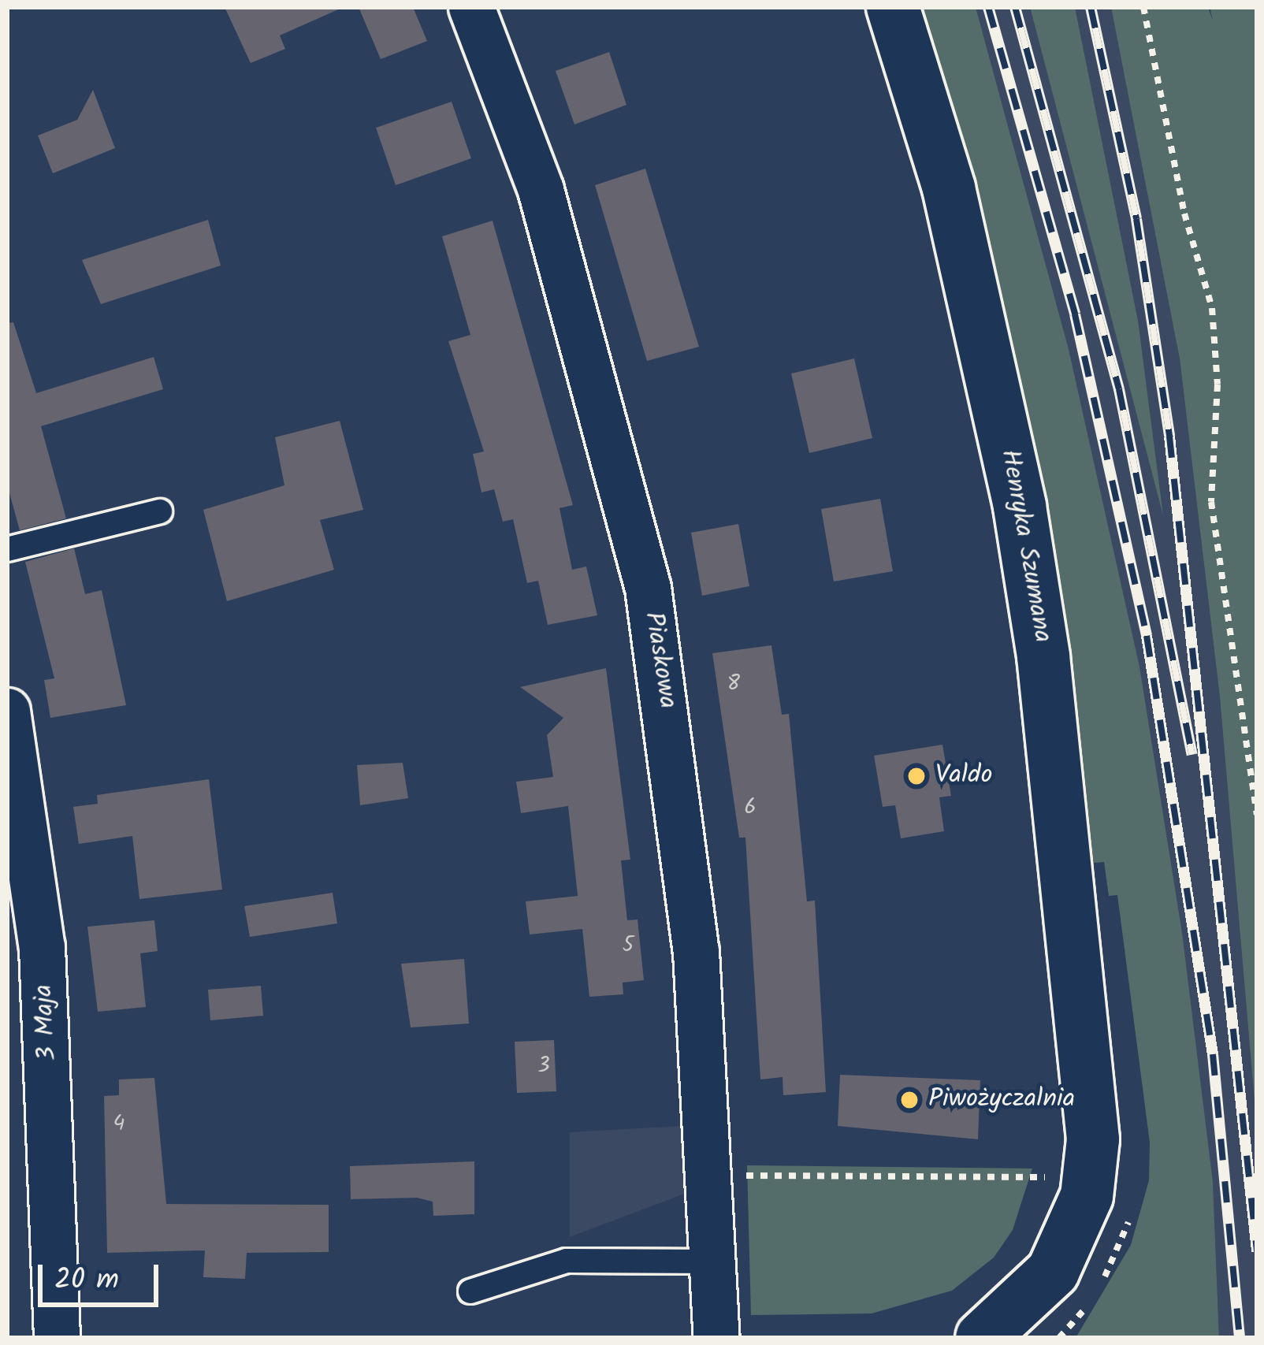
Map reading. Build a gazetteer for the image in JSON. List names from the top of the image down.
{
  "streets": {
    "street": ["Henryka Szumana", "Piaskowa", "3 Maja"]
  },
  "places": ["Valdo", "Piwożyczalnia"],
  "house_numbers": [
    "8",
    "6",
    "5",
    "3",
    "4"
  ],
  "scale_bar": "20 m"
}
